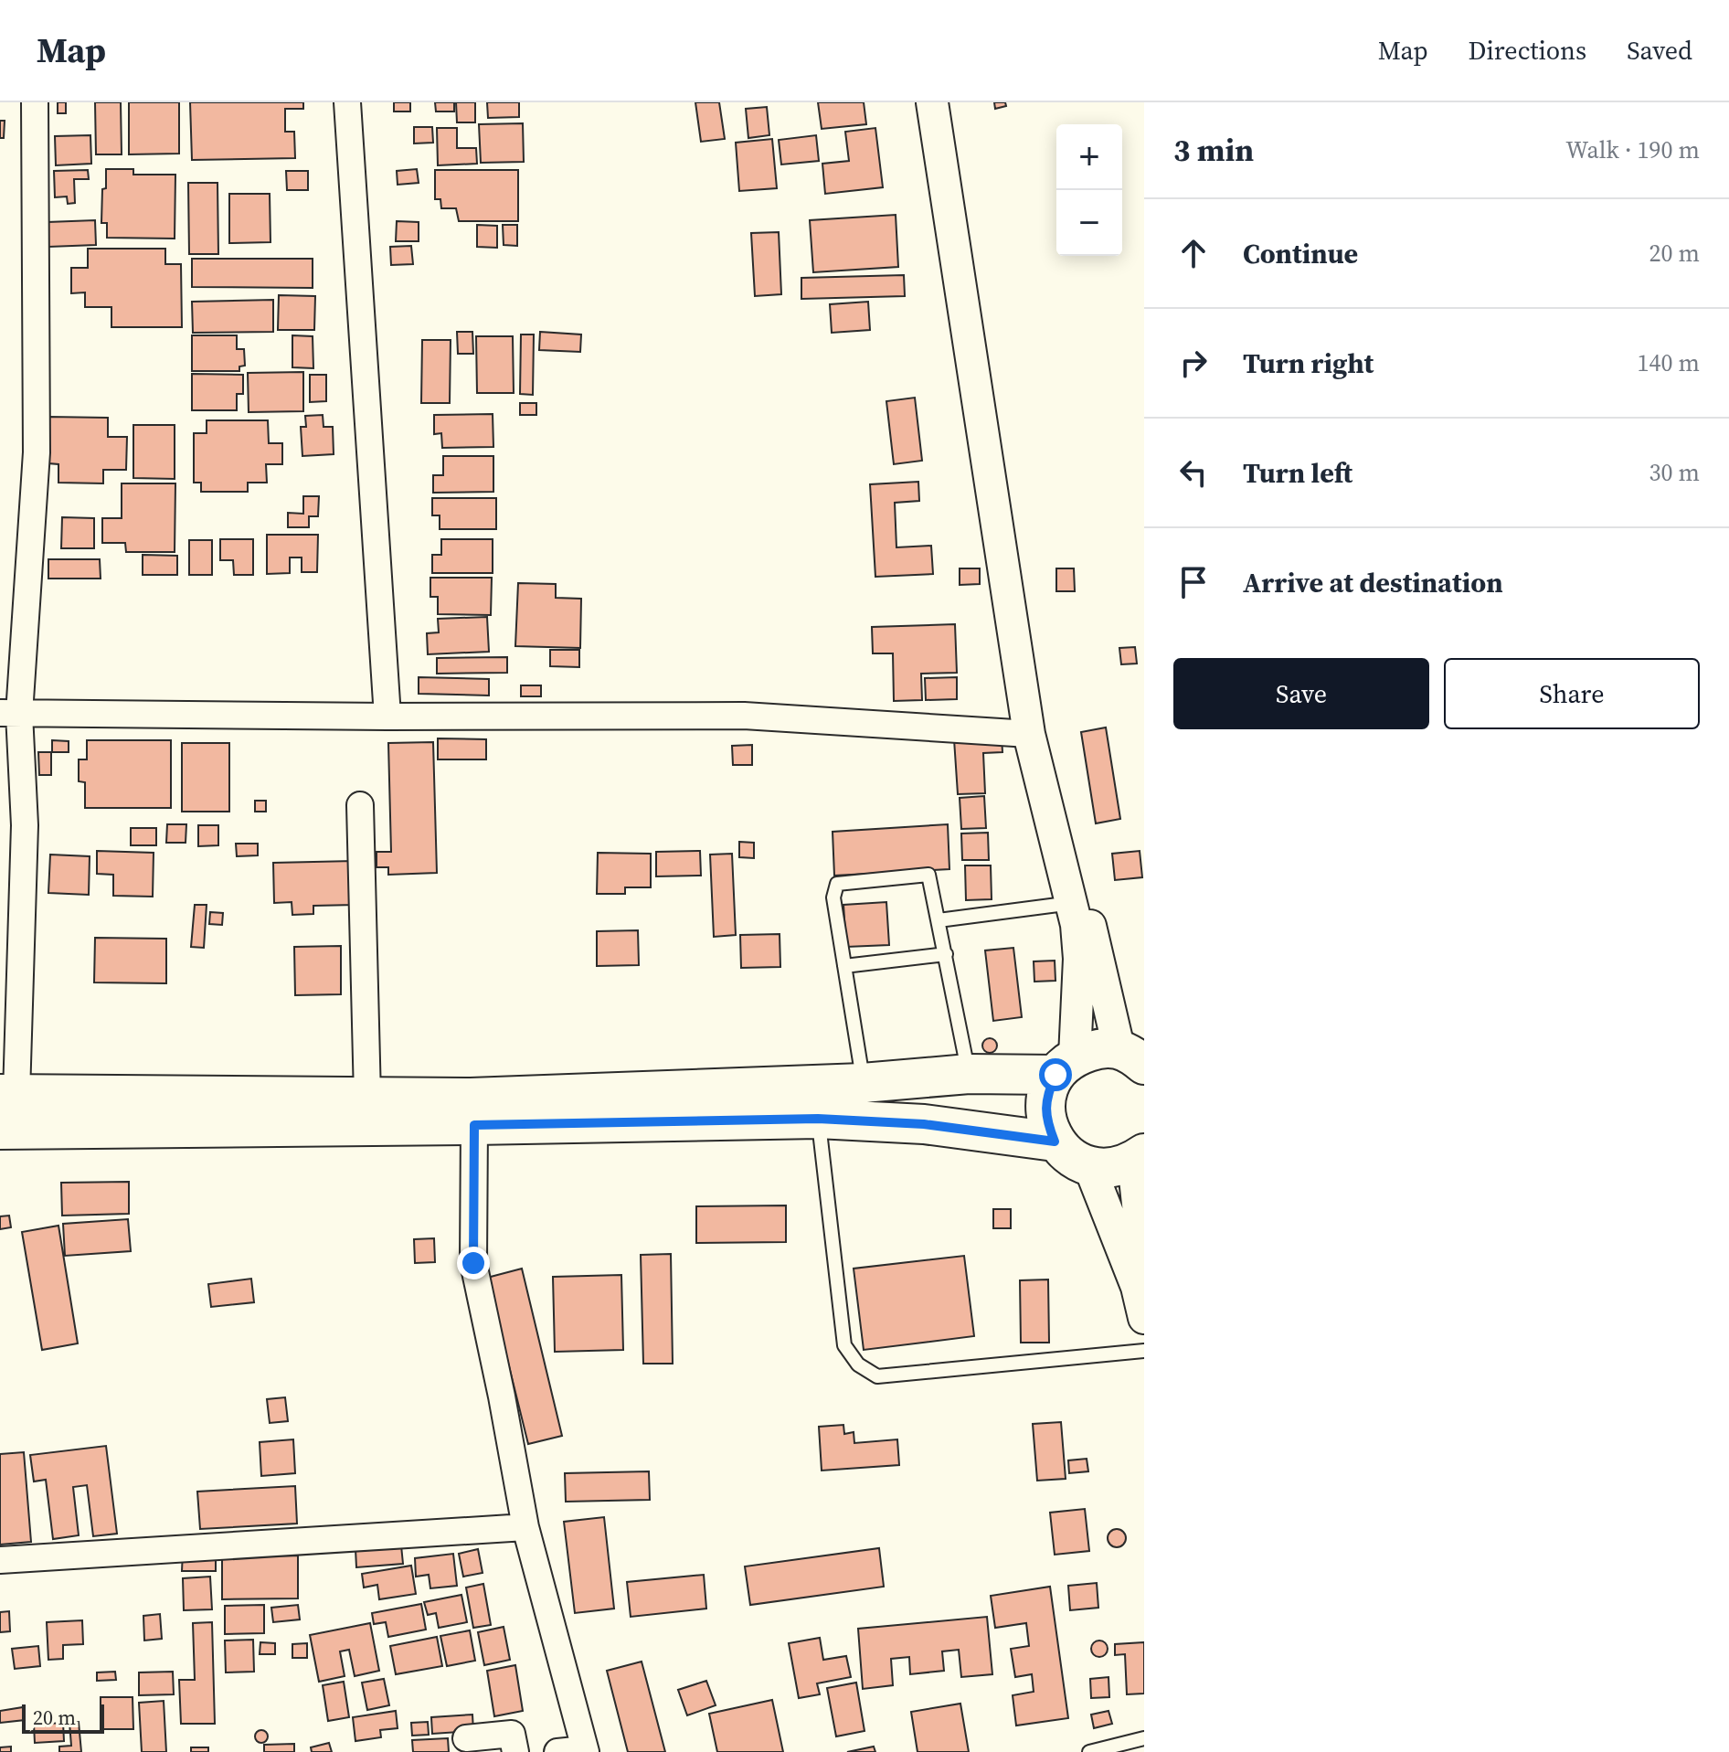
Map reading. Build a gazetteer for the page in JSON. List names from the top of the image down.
{
  "scale_bar": "20 m",
  "page": {
    "header": "Map",
    "nav": ["Map", "Directions", "Saved"],
    "heading": ["3 min", "Walk · 190 m"],
    "map_buttons": ["+", "−"],
    "list": [
      ["Continue", "20 m"],
      ["Turn right", "140 m"],
      ["Turn left", "30 m"],
      "Arrive at destination"
    ],
    "buttons": ["Save", "Share"],
    "scale": "20 m"
  }
}
